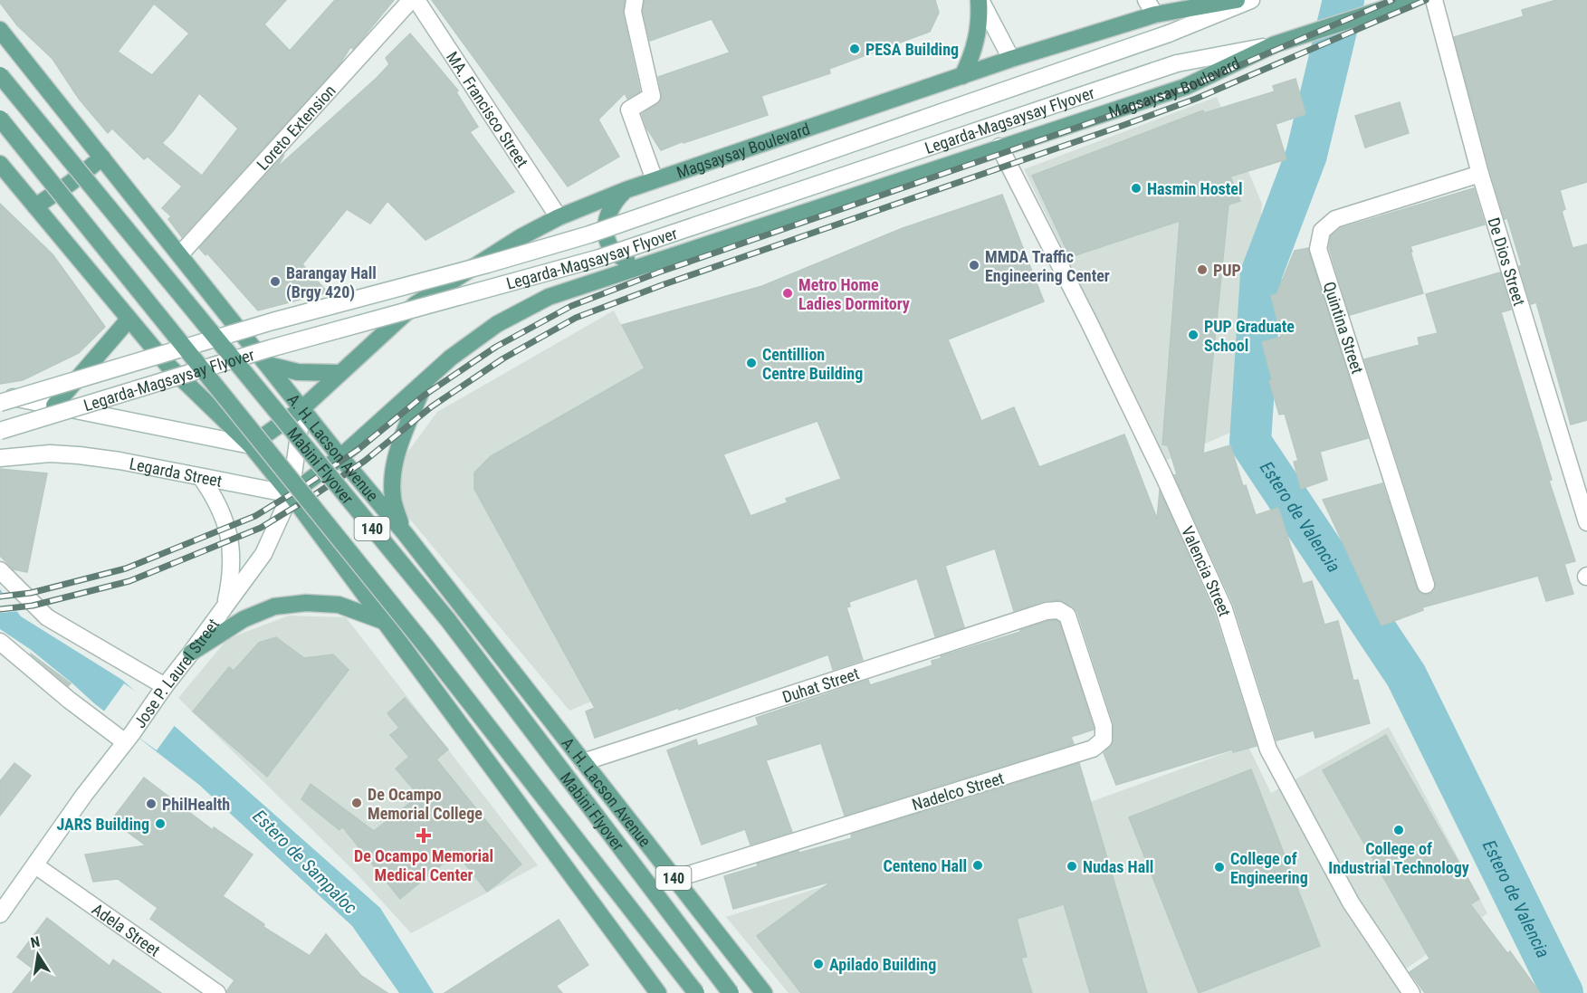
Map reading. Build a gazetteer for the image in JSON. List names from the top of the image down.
{
  "streets": {
    "main road": [
      "Magsaysay Boulevard",
      "A. H. Lacson Avenue",
      "Mabini Flyover",
      "140"
    ],
    "street": [
      "MA. Francisco Street",
      "Legarda-Magsaysay Flyover",
      "Loreto Extension",
      "De Dios Street",
      "Quintina Street",
      "Legarda Street",
      "Valencia Street",
      "Jose P. Laurel Street",
      "Duhat Street",
      "Nadelco Street",
      "Adela Street"
    ]
  },
  "crossings": [
    ["Magsaysay Boulevard", "MA. Francisco Street"],
    ["Magsaysay Boulevard", "Legarda-Magsaysay Flyover"],
    ["Magsaysay Boulevard", "A. H. Lacson Avenue"],
    ["Magsaysay Boulevard", "Valencia Street"],
    ["Magsaysay Boulevard", "Jose P. Laurel Street"],
    ["Loreto Extension", "A. H. Lacson Avenue"],
    ["De Dios Street", "Quintina Street"],
    ["A. H. Lacson Avenue", "Jose P. Laurel Street"],
    ["A. H. Lacson Avenue", "Duhat Street"],
    ["A. H. Lacson Avenue", "Nadelco Street"],
    ["Legarda Street", "140"],
    ["Legarda Street", "Jose P. Laurel Street"],
    ["140", "Jose P. Laurel Street"],
    ["Jose P. Laurel Street", "Adela Street"],
    ["Duhat Street", "Nadelco Street"]
  ],
  "water": ["Estero de Valencia", "Estero de Sampaloc"],
  "places": {
    "other": [
      "PESA Building",
      "Hasmin Hostel",
      "MMDA Traffic Engineering Center",
      "PUP",
      "Barangay Hall (Brgy 420)",
      "Metro Home Ladies Dormitory",
      "PUP Graduate School",
      "Centillion Centre Building",
      "De Ocampo Memorial College",
      "PhilHealth",
      "JARS Building",
      "College of Industrial Technology",
      "Centeno Hall",
      "Nudas Hall",
      "College of Engineering",
      "Apilado Building"
    ],
    "health": ["De Ocampo Memorial Medical Center"]
  },
  "north": "top"
}
